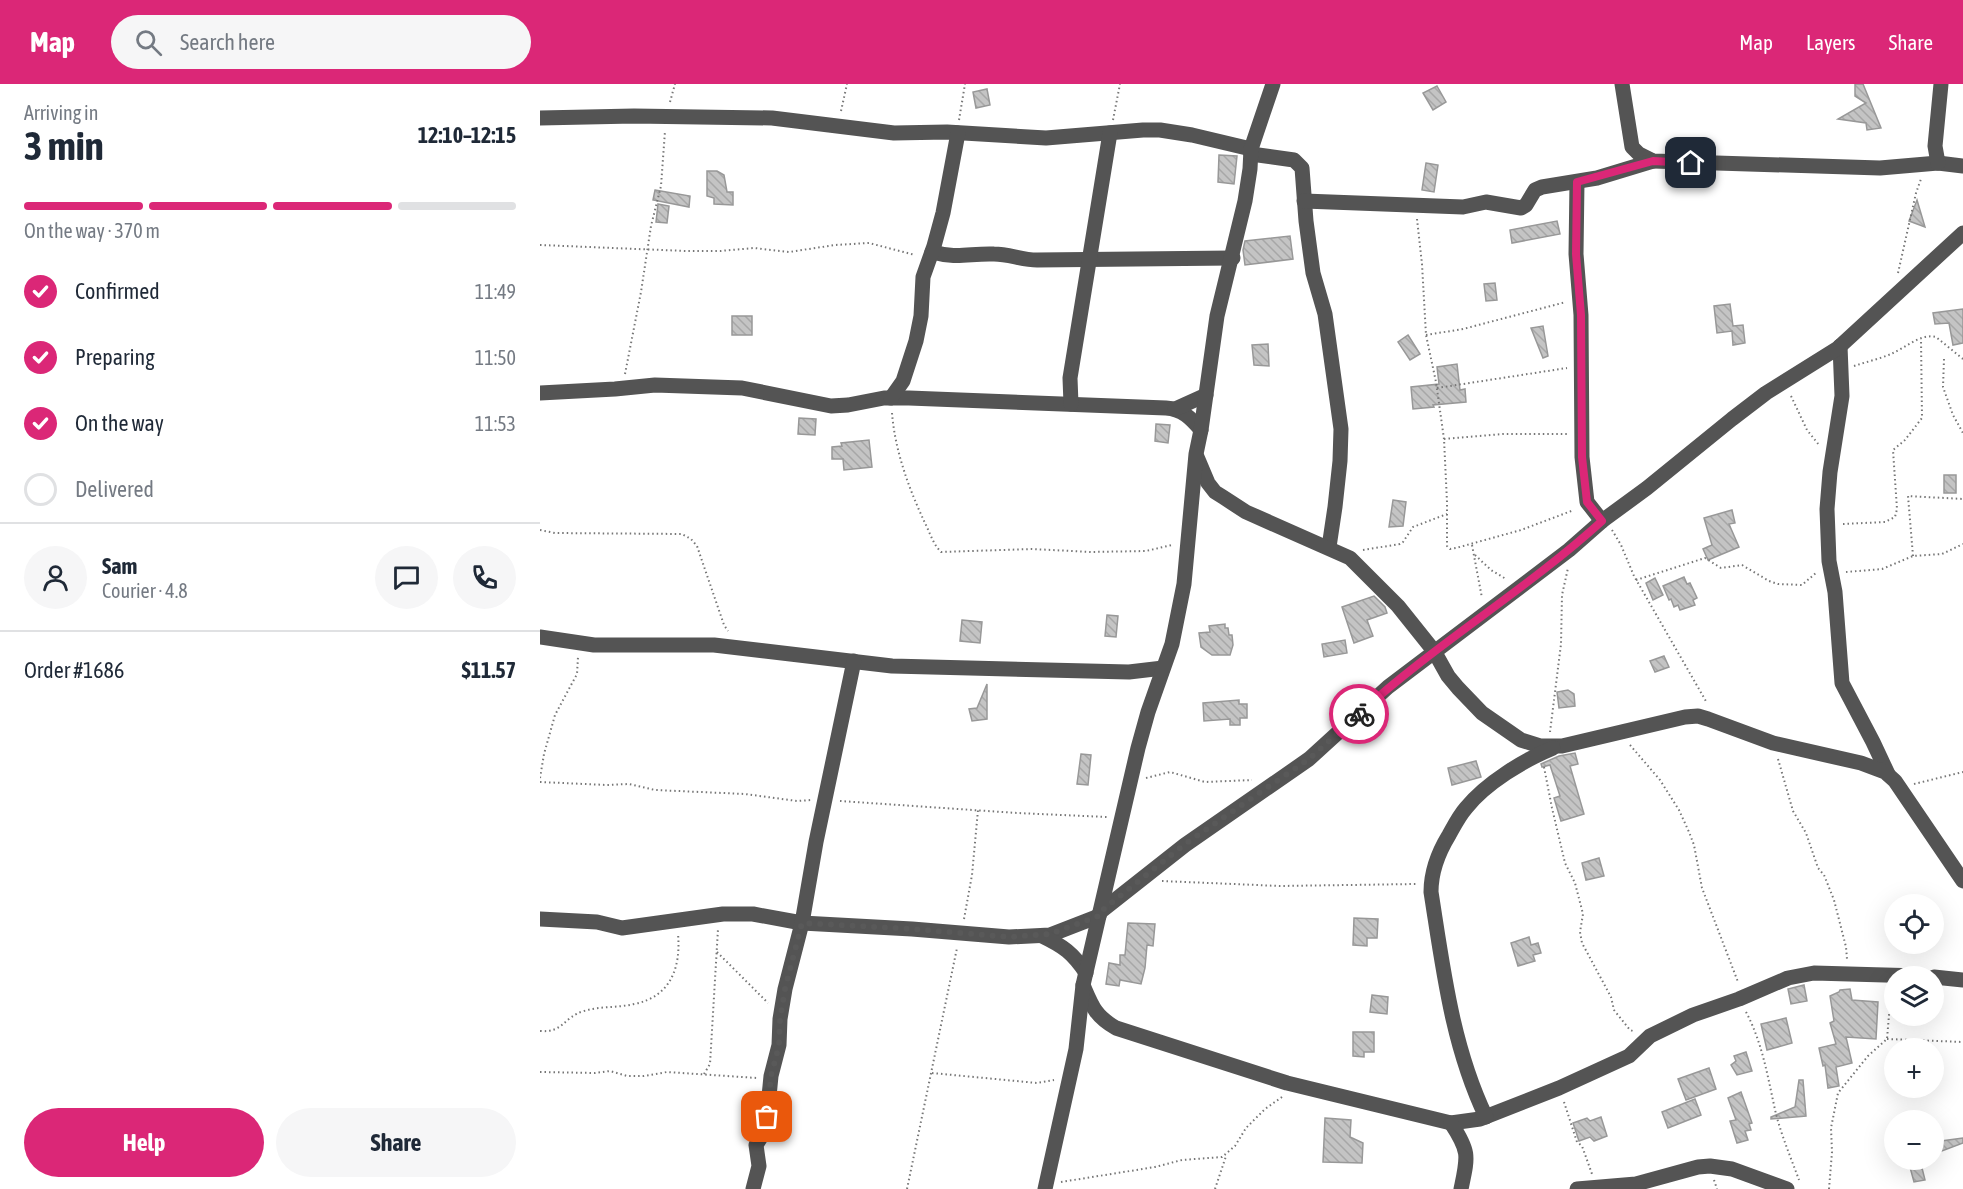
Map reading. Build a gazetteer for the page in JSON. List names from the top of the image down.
{
  "page": {
    "header": "Map",
    "search": "Search here",
    "nav": ["Map", "Layers", "Share"],
    "heading": ["3 min", "Arriving in", "12:10–12:15"],
    "panel": [
      "Sam",
      "Courier · 4.8",
      "Order #1686",
      "$11.57"
    ],
    "bar": "On the way · 370 m",
    "list": [
      ["Confirmed", "11:49"],
      ["Preparing", "11:50"],
      ["On the way", "11:53"],
      "Delivered"
    ],
    "map_buttons": ["+", "−"],
    "buttons": ["Help", "Share"]
  }
}
